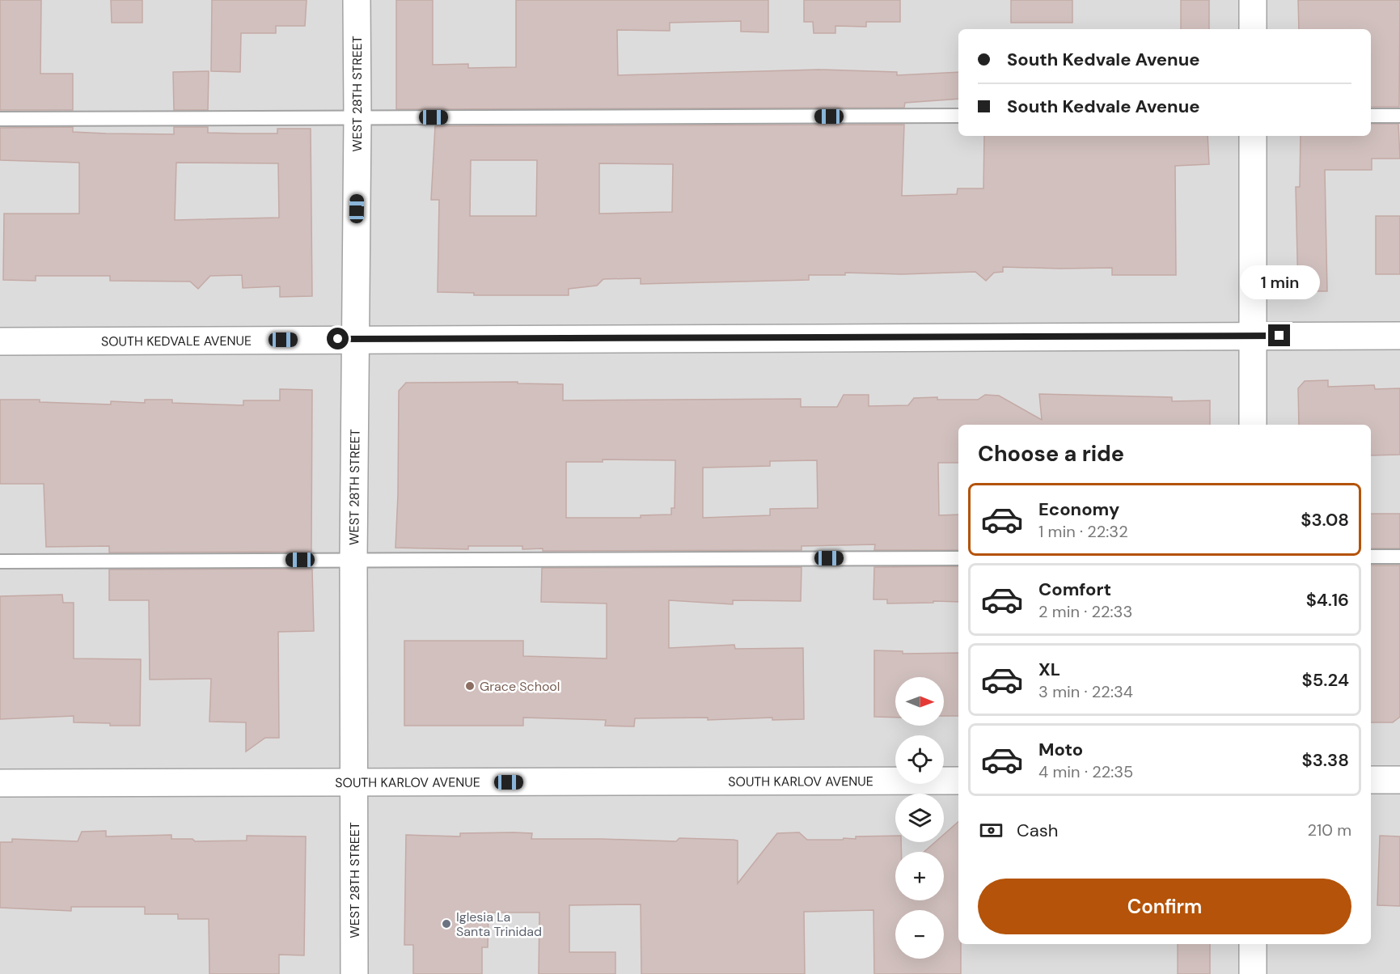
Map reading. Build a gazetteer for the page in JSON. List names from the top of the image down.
{
  "streets": {
    "street": ["WEST 28TH STREET", "SOUTH KEDVALE AVENUE", "SOUTH KARLOV AVENUE"]
  },
  "crossings": [
    ["WEST 28TH STREET", "SOUTH KEDVALE AVENUE"],
    ["WEST 28TH STREET", "SOUTH KARLOV AVENUE"]
  ],
  "places": ["Grace School", "Iglesia La Santa Trinidad"],
  "north": "right",
  "page": {
    "banner": ["South Kedvale Avenue", "South Kedvale Avenue"],
    "bubble": "1 min",
    "heading": "Choose a ride",
    "list": [
      {
        "name": "Economy",
        "note": "1 min · 22:32",
        "value": "$3.08"
      },
      {
        "name": "Comfort",
        "note": "2 min · 22:33",
        "value": "$4.16"
      },
      {
        "name": "XL",
        "note": "3 min · 22:34",
        "value": "$5.24"
      },
      {
        "name": "Moto",
        "note": "4 min · 22:35",
        "value": "$3.38"
      }
    ],
    "map_buttons": ["+", "−"],
    "pay": ["Cash", "210 m"],
    "buttons": "Confirm"
  }
}
